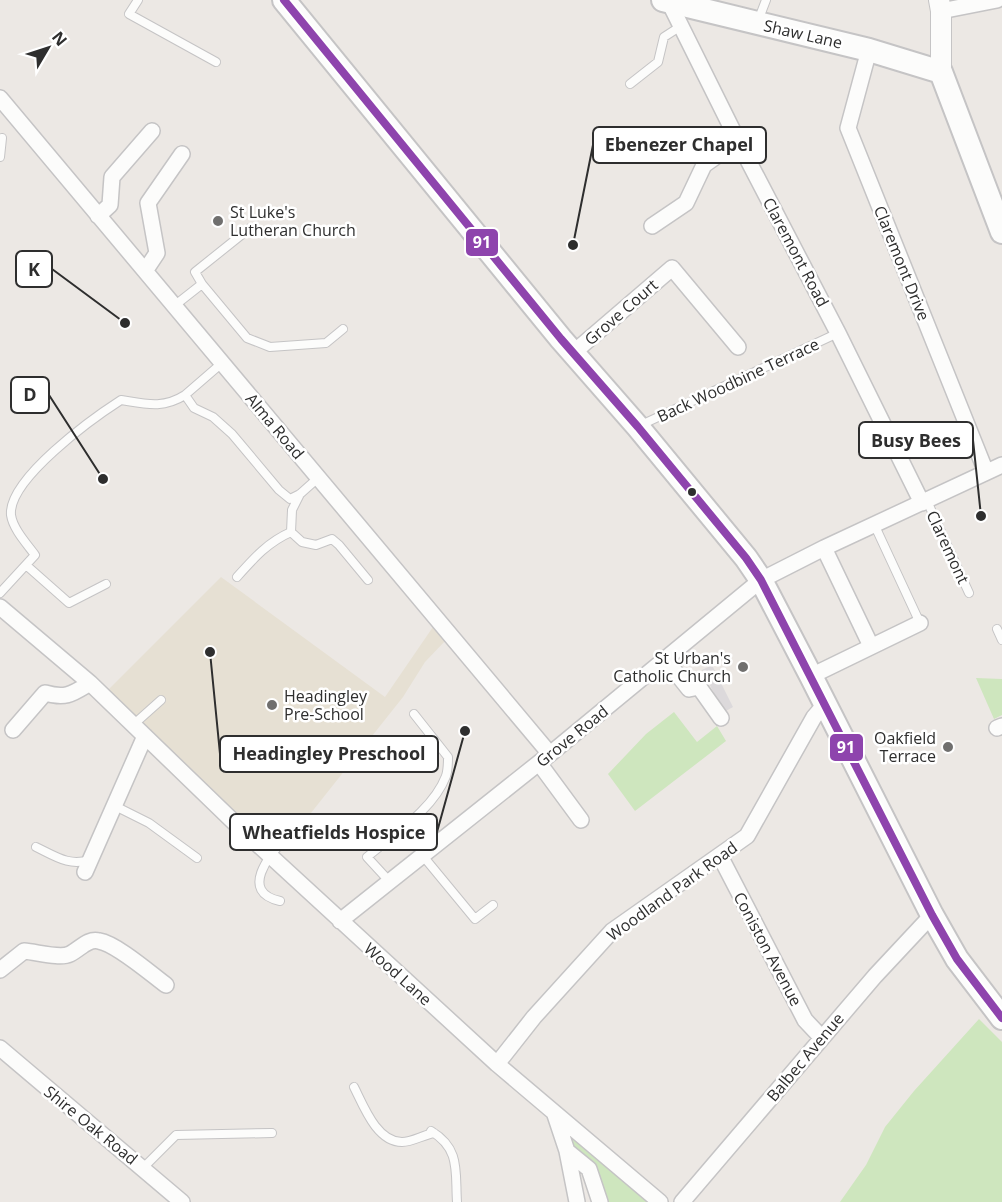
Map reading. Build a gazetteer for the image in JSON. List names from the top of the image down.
{
  "streets": {
    "main road": ["Shaw Lane"],
    "street": [
      "Claremont Road",
      "Claremont Drive",
      "Grove Court",
      "Alma Road",
      "Grove Road",
      "Woodland Park Road",
      "Coniston Avenue",
      "Wood Lane",
      "Balbec Avenue",
      "Shire Oak Road"
    ],
    "lane": ["Back Woodbine Terrace", "Claremont"]
  },
  "crossings": [
    ["Shaw Lane", "Claremont Road"],
    ["Shaw Lane", "Claremont Drive"],
    ["Claremont Road", "Back Woodbine Terrace"],
    ["Claremont Road", "Claremont"],
    ["Claremont Road", "Grove Road"],
    ["Claremont Drive", "Grove Road"],
    ["Alma Road", "Grove Road"],
    ["Claremont", "Grove Road"],
    ["Grove Road", "Wood Lane"],
    ["Woodland Park Road", "Coniston Avenue"],
    ["Woodland Park Road", "Wood Lane"],
    ["Coniston Avenue", "Balbec Avenue"]
  ],
  "places": [
    "St Luke's Lutheran Church",
    "Ebenezer Chapel",
    "K",
    "D",
    "Busy Bees",
    "Headingley Preschool",
    "St Urban's Catholic Church",
    "Headingley Pre-School",
    "Wheatfields Hospice",
    "Oakfield Terrace"
  ],
  "lines": ["transit line 91"],
  "north": "top right"
}
